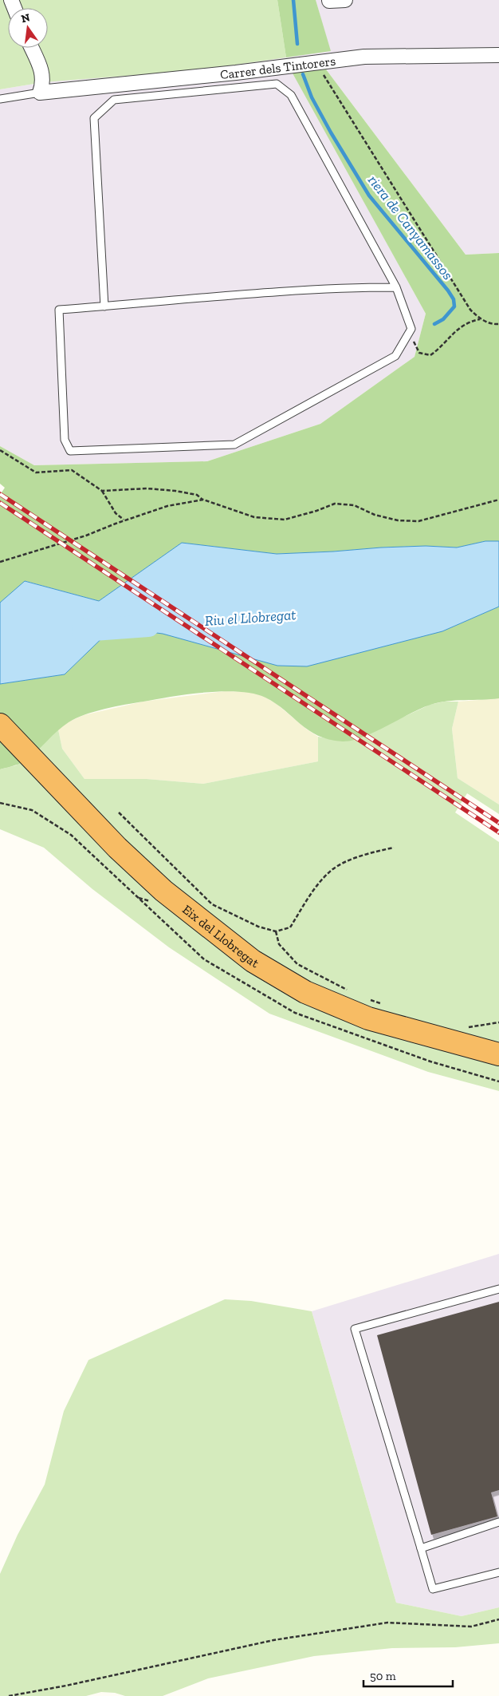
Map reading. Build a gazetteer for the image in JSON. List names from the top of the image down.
{
  "streets": {
    "highway": ["Eix del Llobregat"],
    "street": ["Carrer dels Tintorers"]
  },
  "water": ["riera de Canyamassos", "Riu el Llobregat"],
  "scale_bar": "50 m",
  "north": "top"
}
